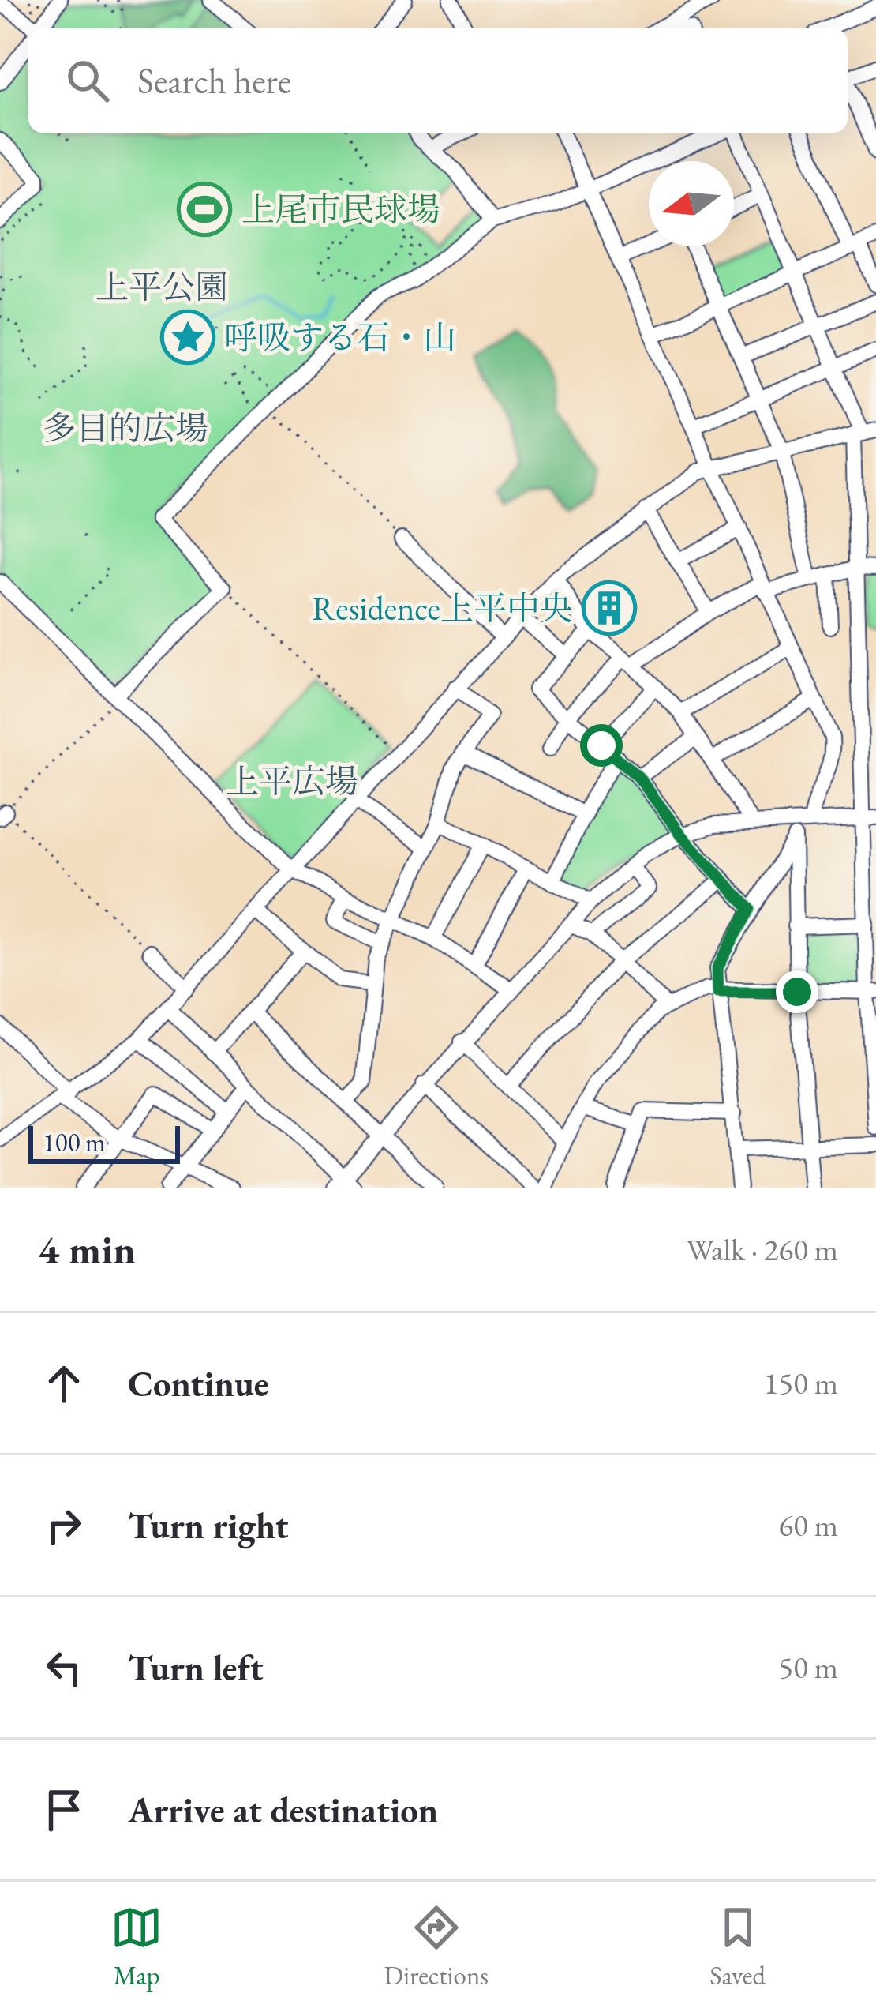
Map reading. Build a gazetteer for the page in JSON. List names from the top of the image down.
{
  "parks": ["上平公園", "多目的広場", "上平広場"],
  "places": {
    "sports": ["上尾市民球場"],
    "place": ["呼吸する石・山"],
    "building": ["Residence上平中央"]
  },
  "scale_bar": "100 m",
  "north": "left",
  "page": {
    "search": "Search here",
    "scale": "100 m",
    "heading": ["4 min", "Walk · 260 m"],
    "list": [
      ["Continue", "150 m"],
      ["Turn right", "60 m"],
      ["Turn left", "50 m"],
      "Arrive at destination"
    ],
    "nav": ["Map", "Directions", "Saved"]
  }
}
